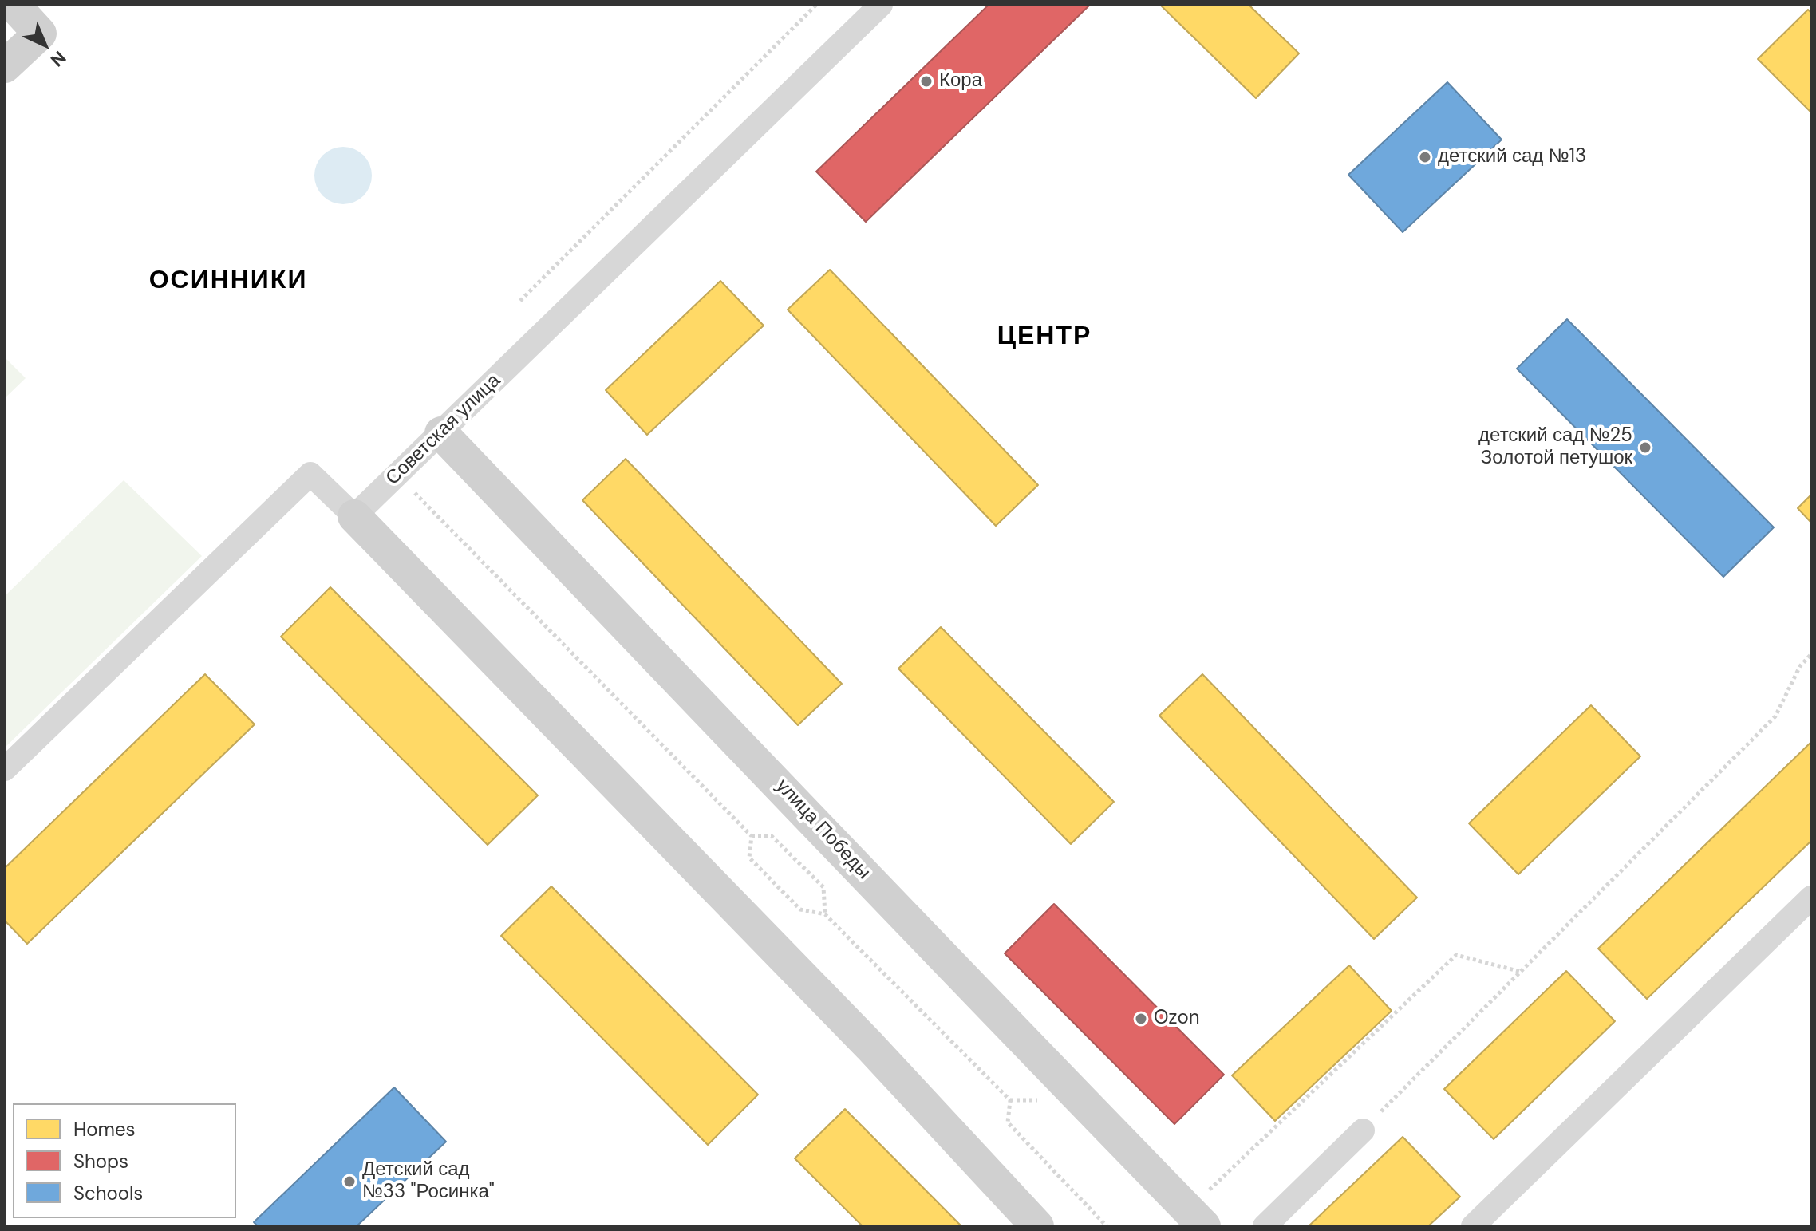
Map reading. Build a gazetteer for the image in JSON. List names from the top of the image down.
{
  "streets": {
    "street": ["Советская улица", "улица Победы"]
  },
  "crossings": [
    ["Советская улица", "улица Победы"]
  ],
  "districts": ["ОСИННИКИ", "ЦЕНТР"],
  "places": [
    "Кора",
    "детский сад №13",
    "детский сад №25 Золотой петушок",
    "Ozon",
    "Детский сад №33 \"Росинка\""
  ],
  "legend": ["Homes", "Shops", "Schools"],
  "north": "bottom right"
}
